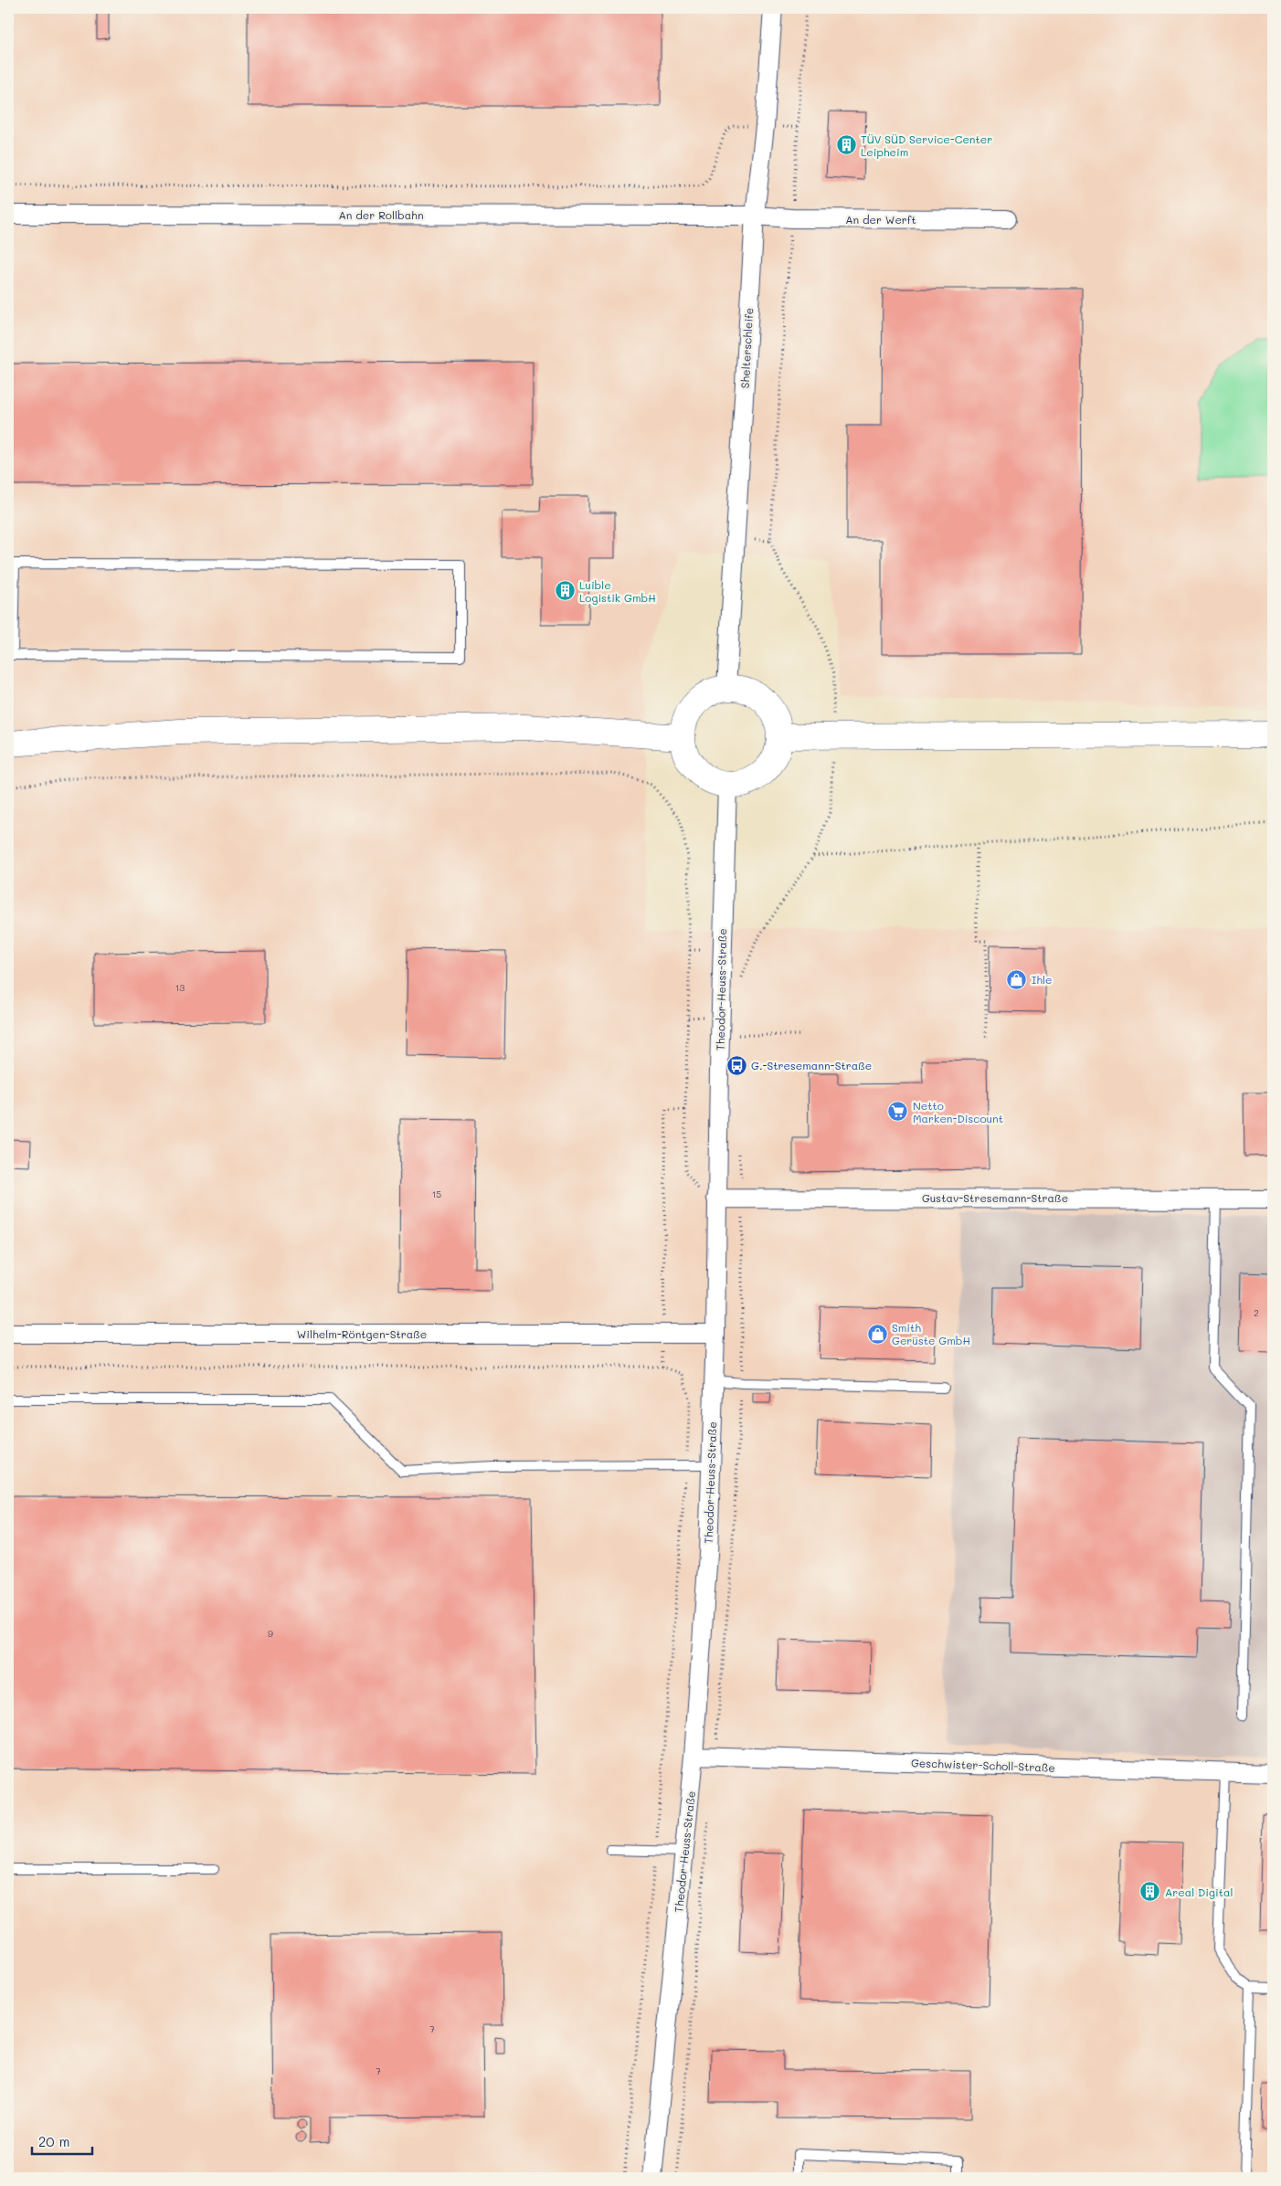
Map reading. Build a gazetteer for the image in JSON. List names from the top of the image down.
{
  "streets": {
    "street": [
      "An der Rollbahn",
      "An der Werft",
      "Shelterschleife",
      "Theodor-Heuss-Straße",
      "Gustav-Stresemann-Straße",
      "Wilhelm-Röntgen-Straße",
      "Geschwister-Scholl-Straße"
    ]
  },
  "crossings": [
    ["An der Rollbahn", "An der Werft"],
    ["An der Rollbahn", "Shelterschleife"],
    ["An der Werft", "Shelterschleife"],
    ["Shelterschleife", "Theodor-Heuss-Straße"],
    ["Theodor-Heuss-Straße", "Gustav-Stresemann-Straße"],
    ["Theodor-Heuss-Straße", "Wilhelm-Röntgen-Straße"],
    ["Theodor-Heuss-Straße", "Geschwister-Scholl-Straße"]
  ],
  "places": {
    "building": ["TÜV SÜD Service-Center Leipheim", "Luible Logistik GmbH", "Areal Digital"],
    "shop": ["Ihle", "Smith Gerüste GmbH"],
    "bus stop": ["G.-Stresemann-Straße"],
    "supermarket": ["Netto Marken-Discount"]
  },
  "house_numbers": [
    "13",
    "15",
    "2",
    "9",
    "7",
    "7"
  ],
  "scale_bar": "20 m"
}
